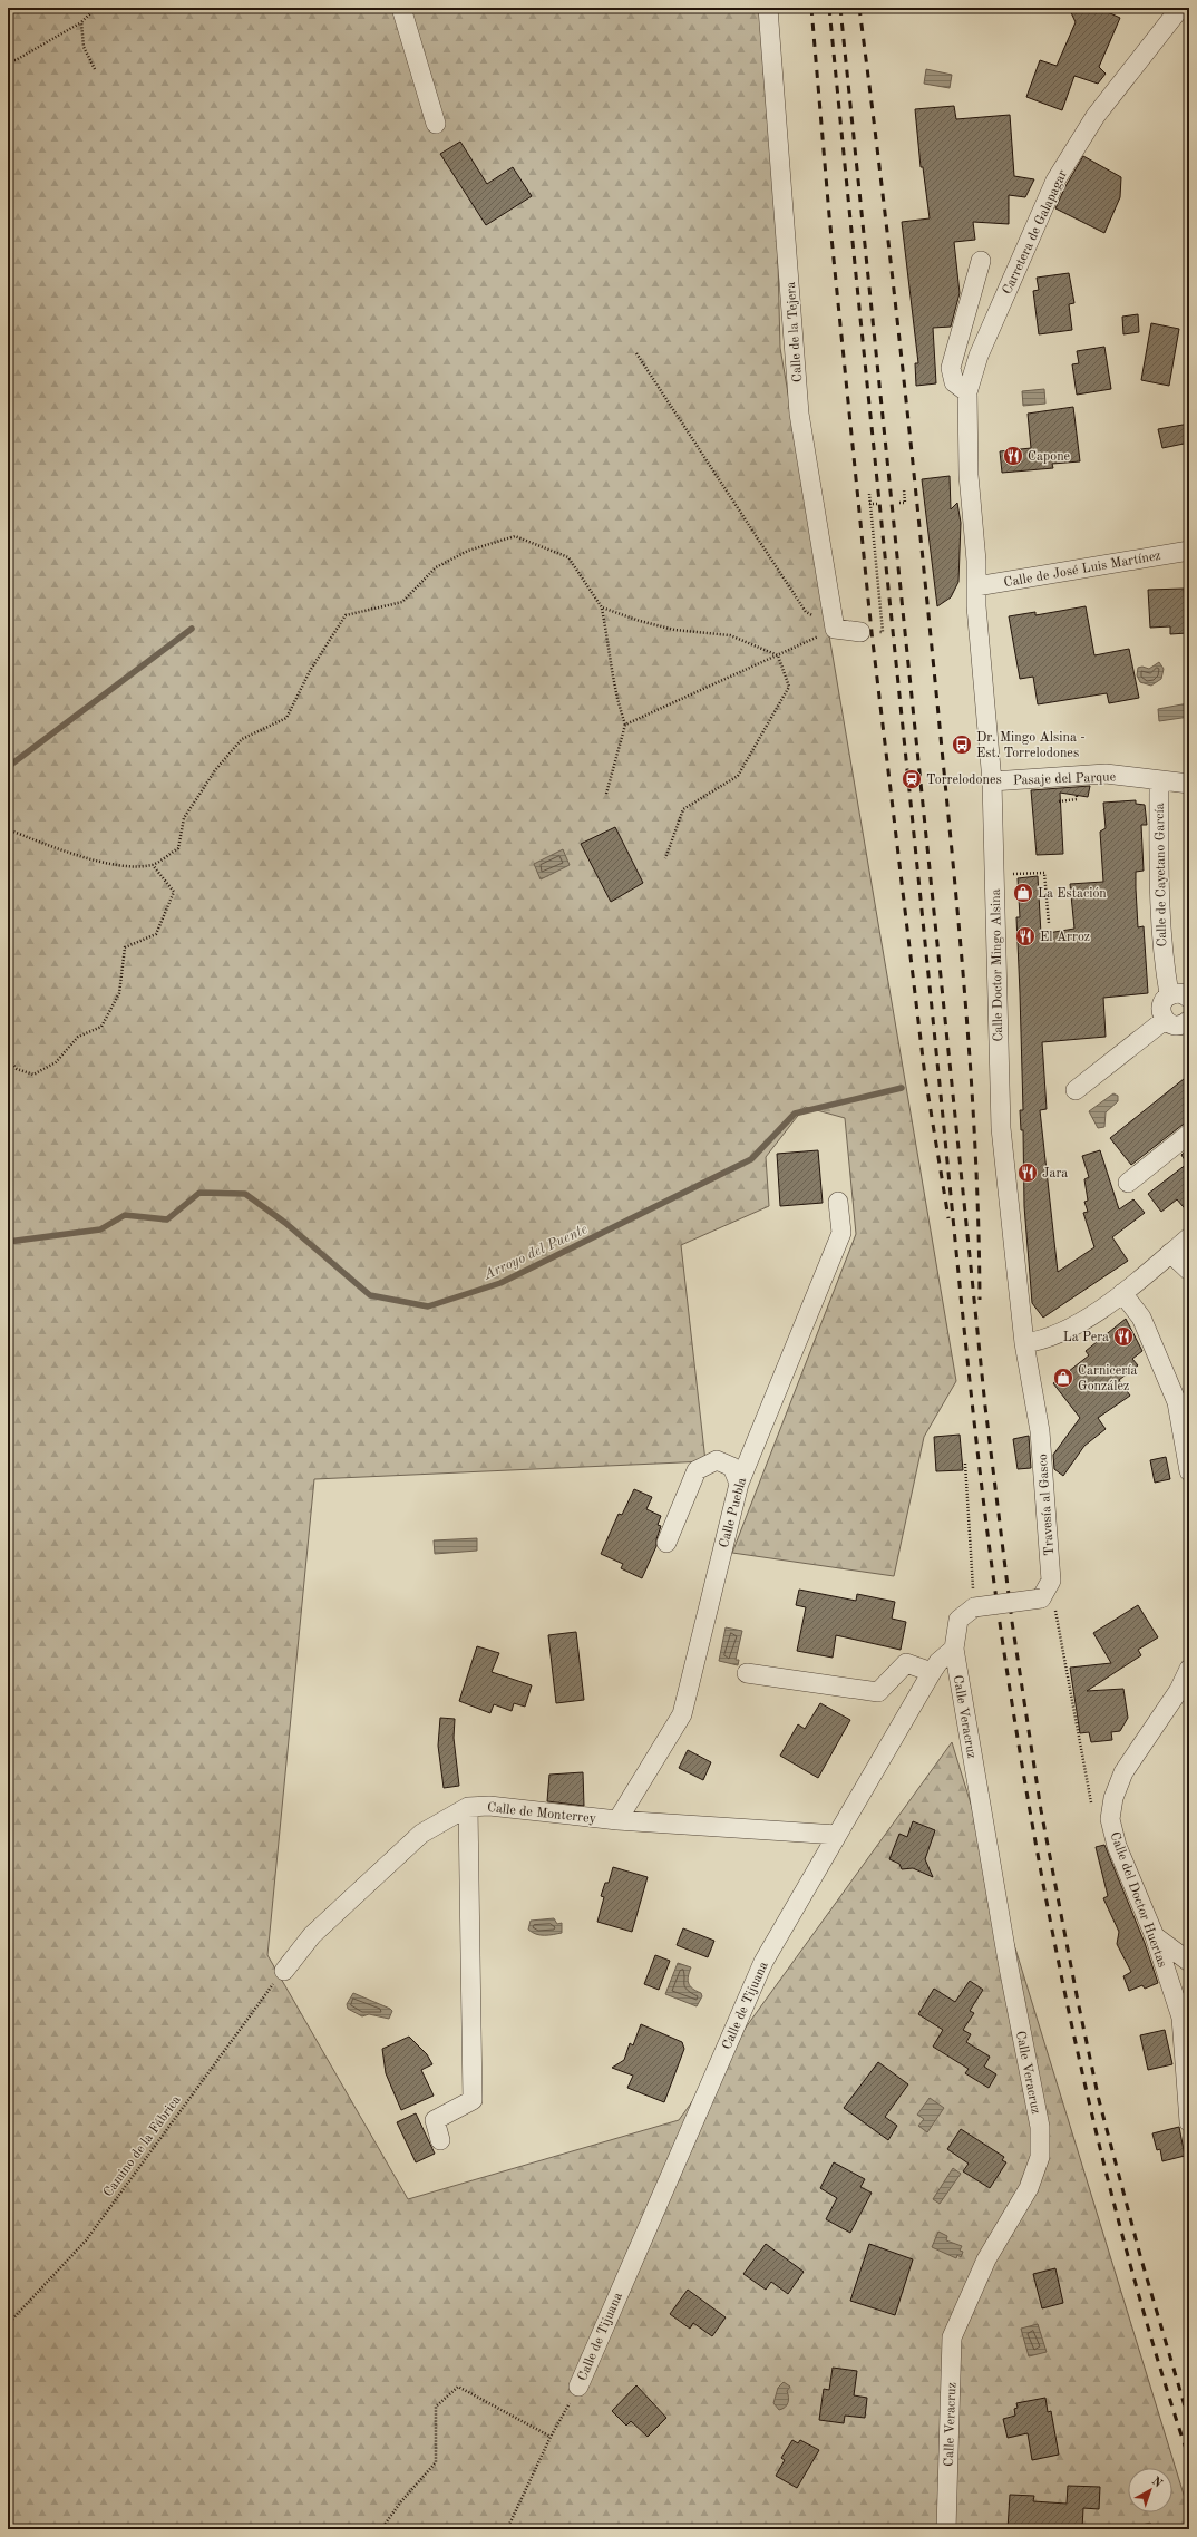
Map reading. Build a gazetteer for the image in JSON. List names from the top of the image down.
{
  "streets": {
    "street": [
      "Carretera de Galapagar",
      "Calle de la Tejera",
      "Calle de José Luis Martínez",
      "Pasaje del Parque",
      "Calle de Cayetano García",
      "Calle Doctor Mingo Alsina",
      "Travesía al Gasco",
      "Calle Puebla",
      "Calle Veracruz",
      "Calle de Monterrey",
      "Calle del Doctor Huertas",
      "Calle de Tijuana"
    ],
    "path": ["Camino de la Fábrica"]
  },
  "crossings": [
    ["Carretera de Galapagar", "Calle Doctor Mingo Alsina"],
    ["Calle de José Luis Martínez", "Calle Doctor Mingo Alsina"],
    ["Pasaje del Parque", "Calle de Cayetano García"],
    ["Pasaje del Parque", "Calle Doctor Mingo Alsina"],
    ["Calle Doctor Mingo Alsina", "Travesía al Gasco"],
    ["Calle Puebla", "Calle de Monterrey"],
    ["Calle Veracruz", "Calle de Tijuana"],
    ["Calle de Monterrey", "Calle de Tijuana"],
    ["Calle de Monterrey", "Camino de la Fábrica"]
  ],
  "water": ["Arroyo del Puente"],
  "places": {
    "restaurant": [
      "Capone",
      "El Arroz",
      "Jara",
      "La Pera"
    ],
    "bus stop": ["Dr. Mingo Alsina - Est. Torrelodones"],
    "station": ["Torrelodones"],
    "shop": ["La Estación", "Carnicería González"]
  },
  "north": "top right"
}
